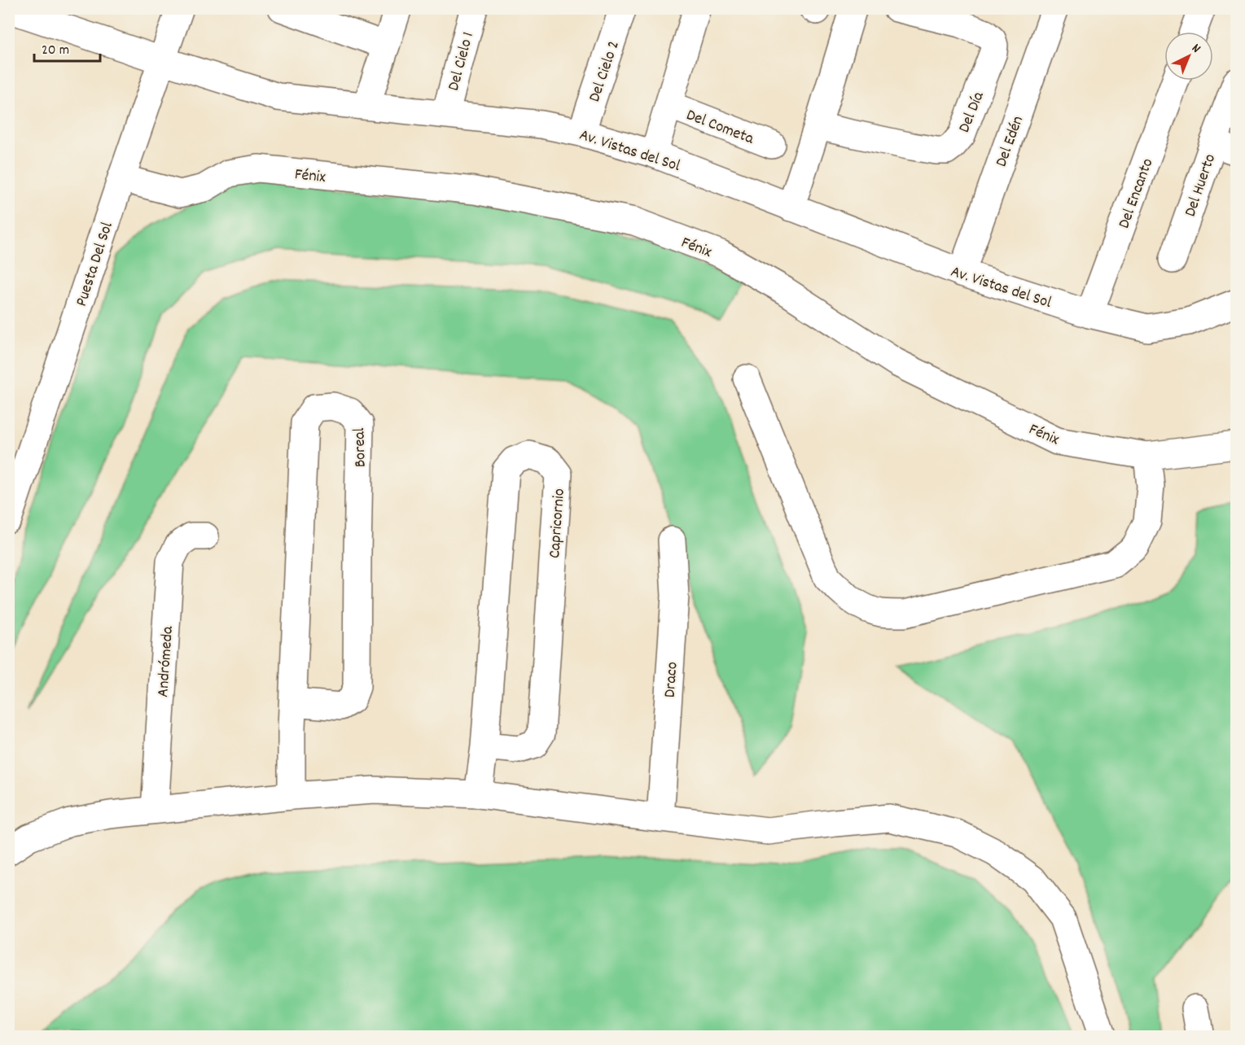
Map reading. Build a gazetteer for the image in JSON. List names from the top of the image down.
{
  "streets": {
    "street": [
      "Del Cielo 1",
      "Del Cielo 2",
      "Del Día",
      "Del Cometa",
      "Del Edén",
      "Av. Vistas del Sol",
      "Fénix",
      "Del Huerto",
      "Del Encanto",
      "Puesta Del Sol",
      "Boreal",
      "Capricornio",
      "Andrómeda",
      "Draco"
    ]
  },
  "crossings": [
    ["Del Cielo 1", "Av. Vistas del Sol"],
    ["Del Cielo 2", "Av. Vistas del Sol"],
    ["Del Cometa", "Av. Vistas del Sol"],
    ["Del Edén", "Av. Vistas del Sol"],
    ["Av. Vistas del Sol", "Del Encanto"],
    ["Av. Vistas del Sol", "Puesta Del Sol"],
    ["Fénix", "Puesta Del Sol"]
  ],
  "scale_bar": "20 m",
  "north": "top right"
}
